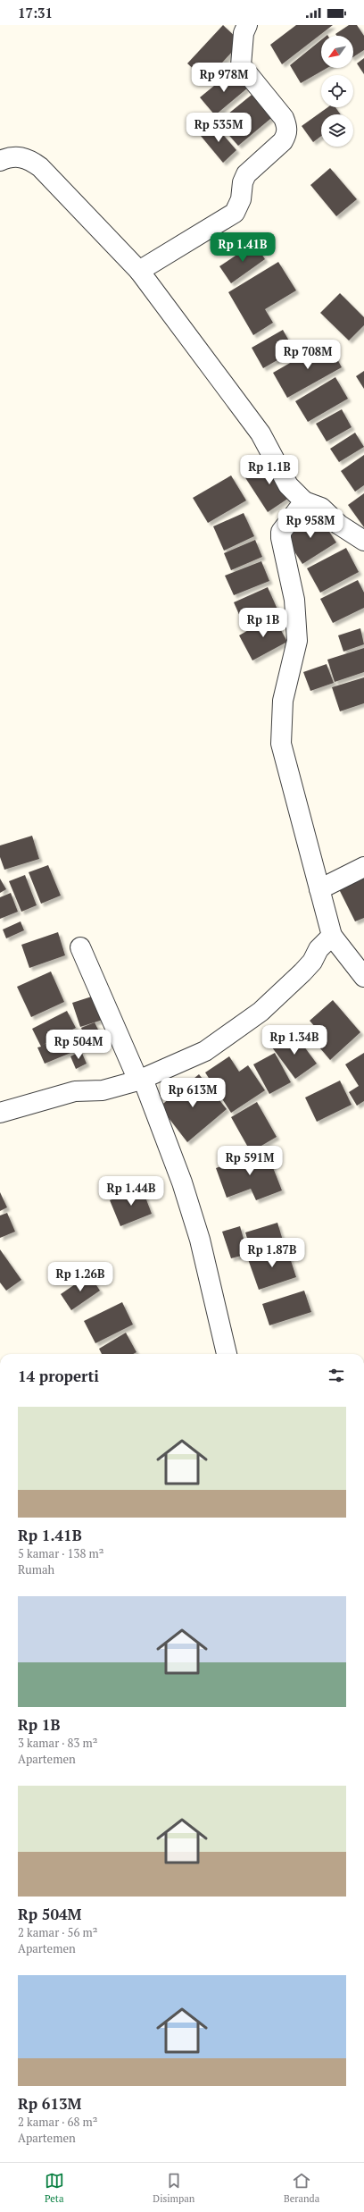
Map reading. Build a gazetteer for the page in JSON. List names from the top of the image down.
{
  "north": "bottom left",
  "page": {
    "status": "17:31",
    "price": [
      "Rp 978M",
      "Rp 535M",
      "Rp 1.41B",
      "Rp 708M",
      "Rp 1.1B",
      "Rp 958M",
      "Rp 1B",
      "Rp 1.34B",
      "Rp 504M",
      "Rp 613M",
      "Rp 591M",
      "Rp 1.44B",
      "Rp 1.87B",
      "Rp 1.26B"
    ],
    "heading": "14 properti",
    "list": [
      {
        "name": "Rp 1.41B",
        "note": "5 kamar · 138 m² · Rumah"
      },
      {
        "name": "Rp 1B",
        "note": "3 kamar · 83 m² · Apartemen"
      },
      {
        "name": "Rp 504M",
        "note": "2 kamar · 56 m² · Apartemen"
      },
      {
        "name": "Rp 613M",
        "note": "2 kamar · 68 m² · Apartemen"
      }
    ],
    "tabs": ["Peta", "Disimpan", "Beranda"]
  }
}
